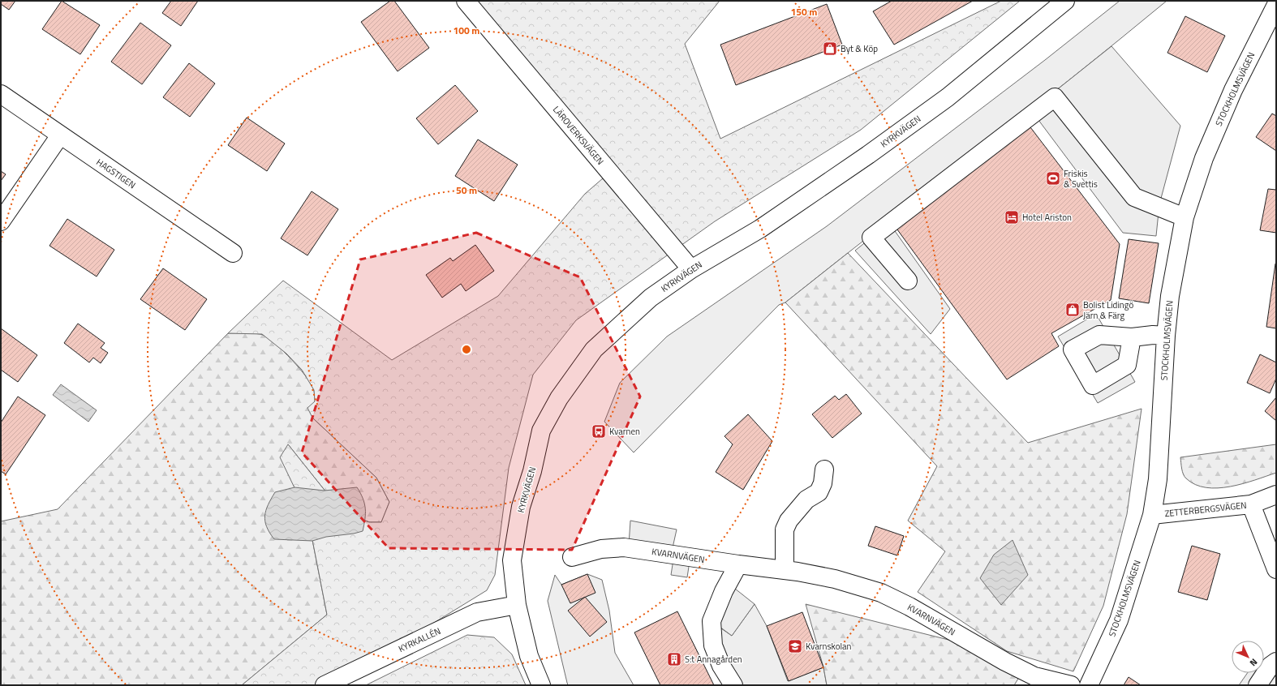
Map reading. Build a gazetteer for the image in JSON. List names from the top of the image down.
{
  "streets": {
    "street": [
      "STOCKHOLMSVÄGEN",
      "KYRKVÄGEN",
      "LÄROVERKSVÄGEN",
      "HAGSTIGEN",
      "ZETTERBERGSVÄGEN",
      "KVARNVÄGEN",
      "KYRKALLÉN"
    ]
  },
  "crossings": [
    ["STOCKHOLMSVÄGEN", "ZETTERBERGSVÄGEN"],
    ["KYRKVÄGEN", "LÄROVERKSVÄGEN"],
    ["KYRKVÄGEN", "KYRKALLÉN"]
  ],
  "places": {
    "shop": ["Byt & Köp", "Bolist Lidingö Järn & Färg"],
    "sports": ["Friskis & Svettis"],
    "hotel": ["Hotel Ariston"],
    "bus stop": ["Kvarnen"],
    "school or university": ["Kvarnskolan"],
    "building": ["S:t Annagården"]
  },
  "north": "bottom right",
  "rings": ["150 m", "100 m", "50 m"]
}
